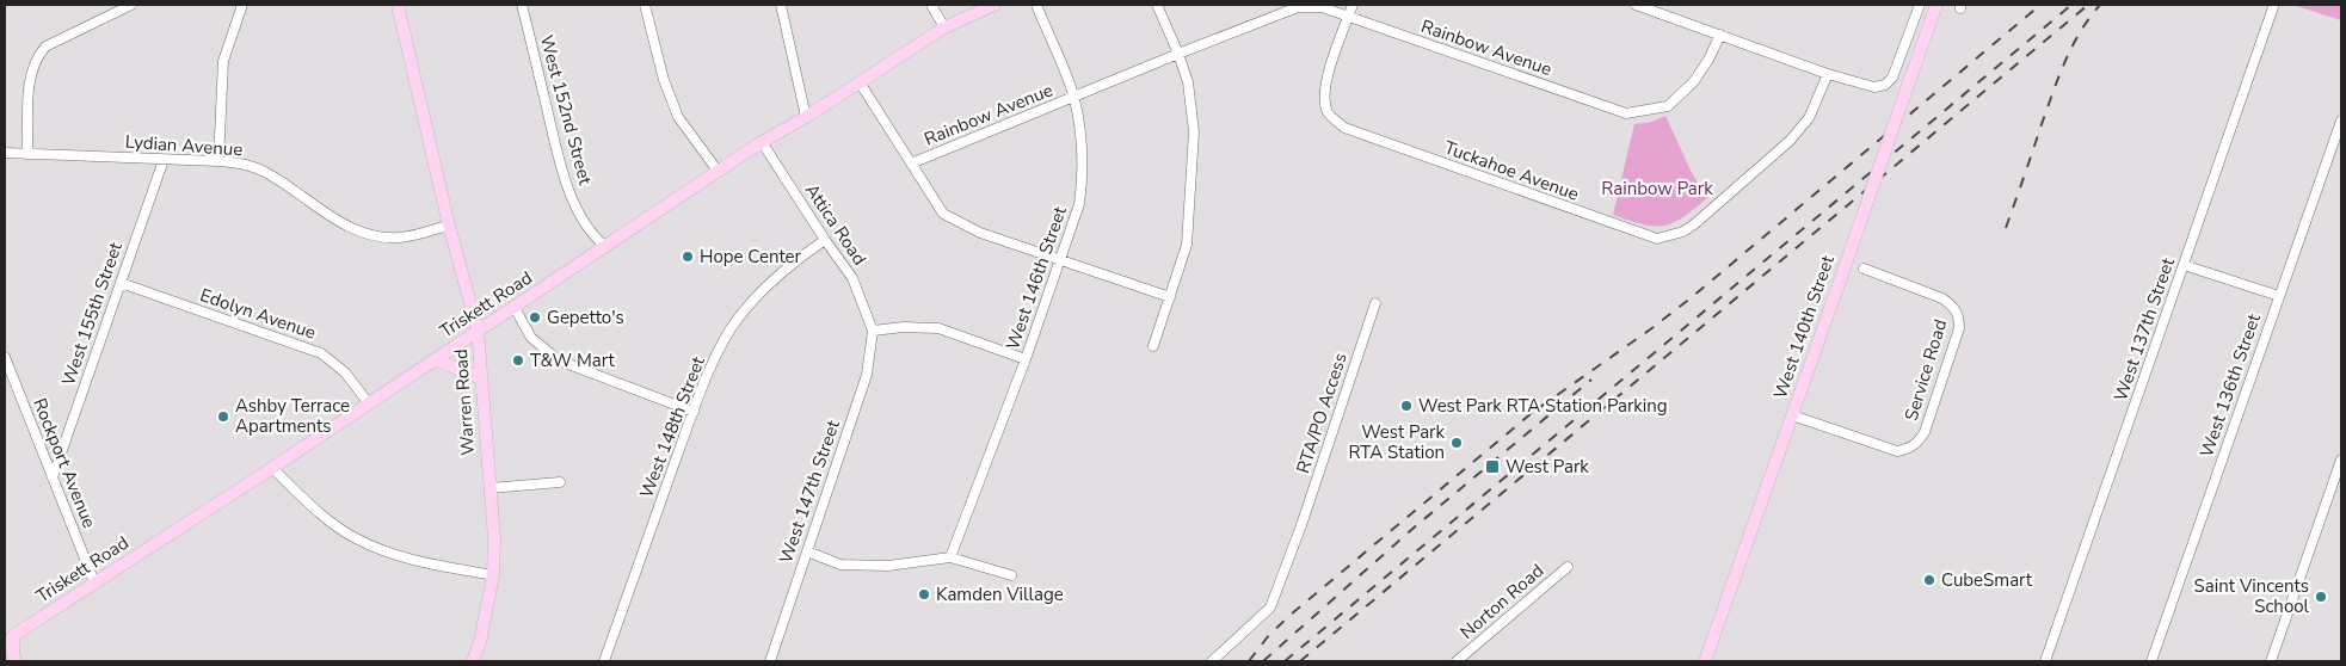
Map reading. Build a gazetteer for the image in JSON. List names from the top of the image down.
{
  "streets": {
    "main road": ["Triskett Road", "West 140th Street", "Warren Road"],
    "street": [
      "Rainbow Avenue",
      "West 152nd Street",
      "Lydian Avenue",
      "Tuckahoe Avenue",
      "Attica Road",
      "West 146th Street",
      "West 155th Street",
      "Edolyn Avenue",
      "West 137th Street",
      "Service Road",
      "West 136th Street",
      "RTA/PO Access",
      "West 148th Street",
      "Rockport Avenue",
      "West 147th Street",
      "Norton Road"
    ]
  },
  "crossings": [
    ["Rainbow Avenue", "Tuckahoe Avenue"],
    ["Rainbow Avenue", "West 146th Street"],
    ["West 152nd Street", "Triskett Road"],
    ["Lydian Avenue", "West 155th Street"],
    ["Lydian Avenue", "Warren Road"],
    ["Attica Road", "Triskett Road"],
    ["Attica Road", "West 148th Street"],
    ["Attica Road", "West 147th Street"],
    ["Triskett Road", "Edolyn Avenue"],
    ["Triskett Road", "Warren Road"],
    ["Triskett Road", "Rockport Avenue"],
    ["West 155th Street", "Edolyn Avenue"],
    ["West 155th Street", "Rockport Avenue"],
    ["West 140th Street", "Service Road"]
  ],
  "parks": ["Rainbow Park"],
  "places": {
    "other": [
      "Hope Center",
      "Gepetto's",
      "T&W Mart",
      "West Park RTA Station Parking",
      "Ashby Terrace Apartments",
      "West Park RTA Station",
      "CubeSmart",
      "Kamden Village",
      "Saint Vincents School"
    ],
    "transit": ["West Park"]
  }
}
